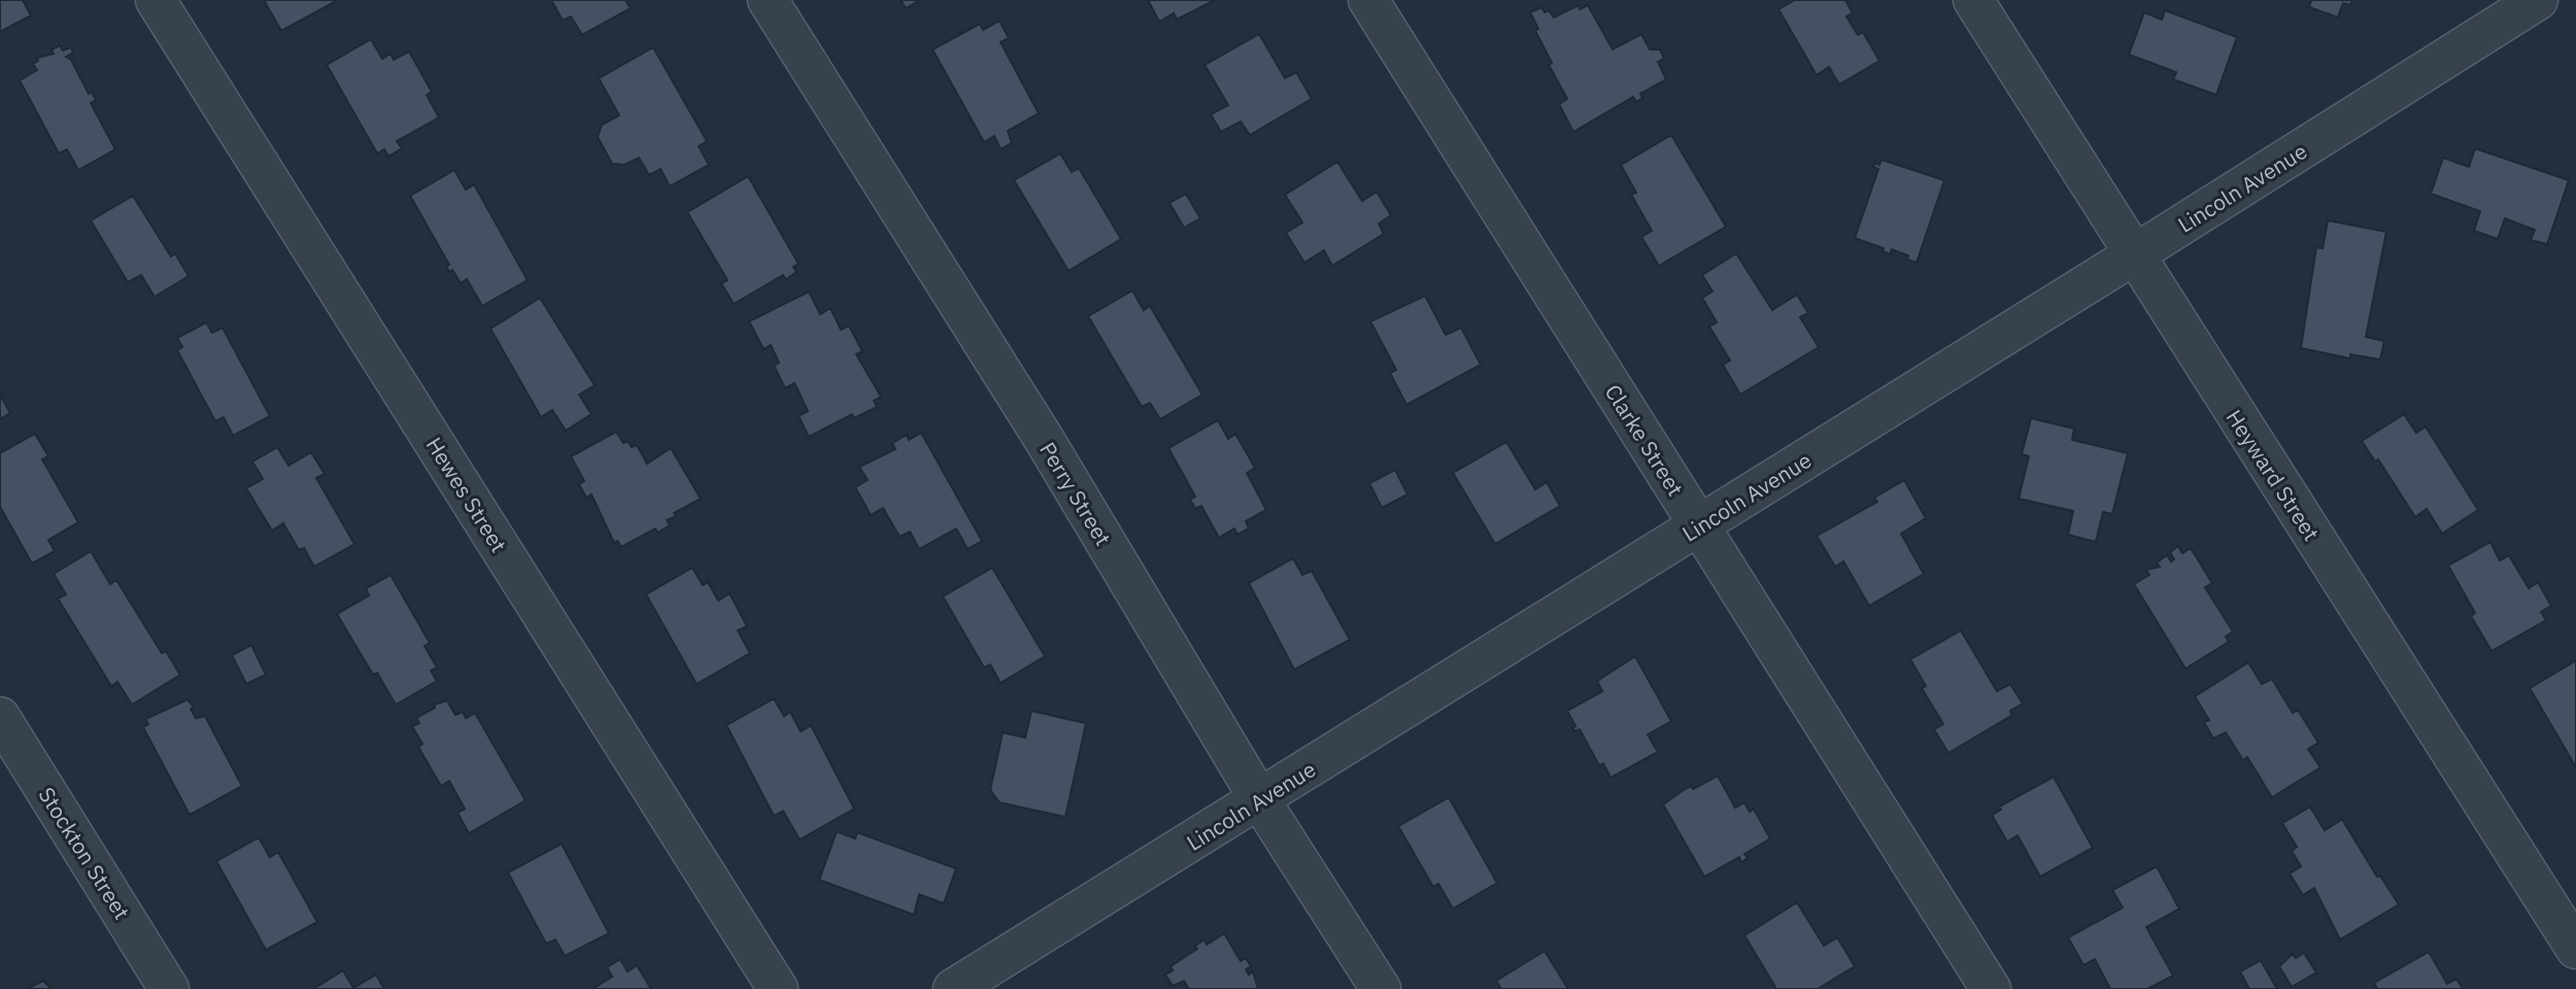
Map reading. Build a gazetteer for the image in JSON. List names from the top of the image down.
{
  "streets": {
    "street": [
      "Lincoln Avenue",
      "Clarke Street",
      "Heyward Street",
      "Perry Street",
      "Hewes Street",
      "Stockton Street"
    ]
  },
  "crossings": [
    ["Lincoln Avenue", "Clarke Street"],
    ["Lincoln Avenue", "Heyward Street"],
    ["Lincoln Avenue", "Perry Street"]
  ]
}
